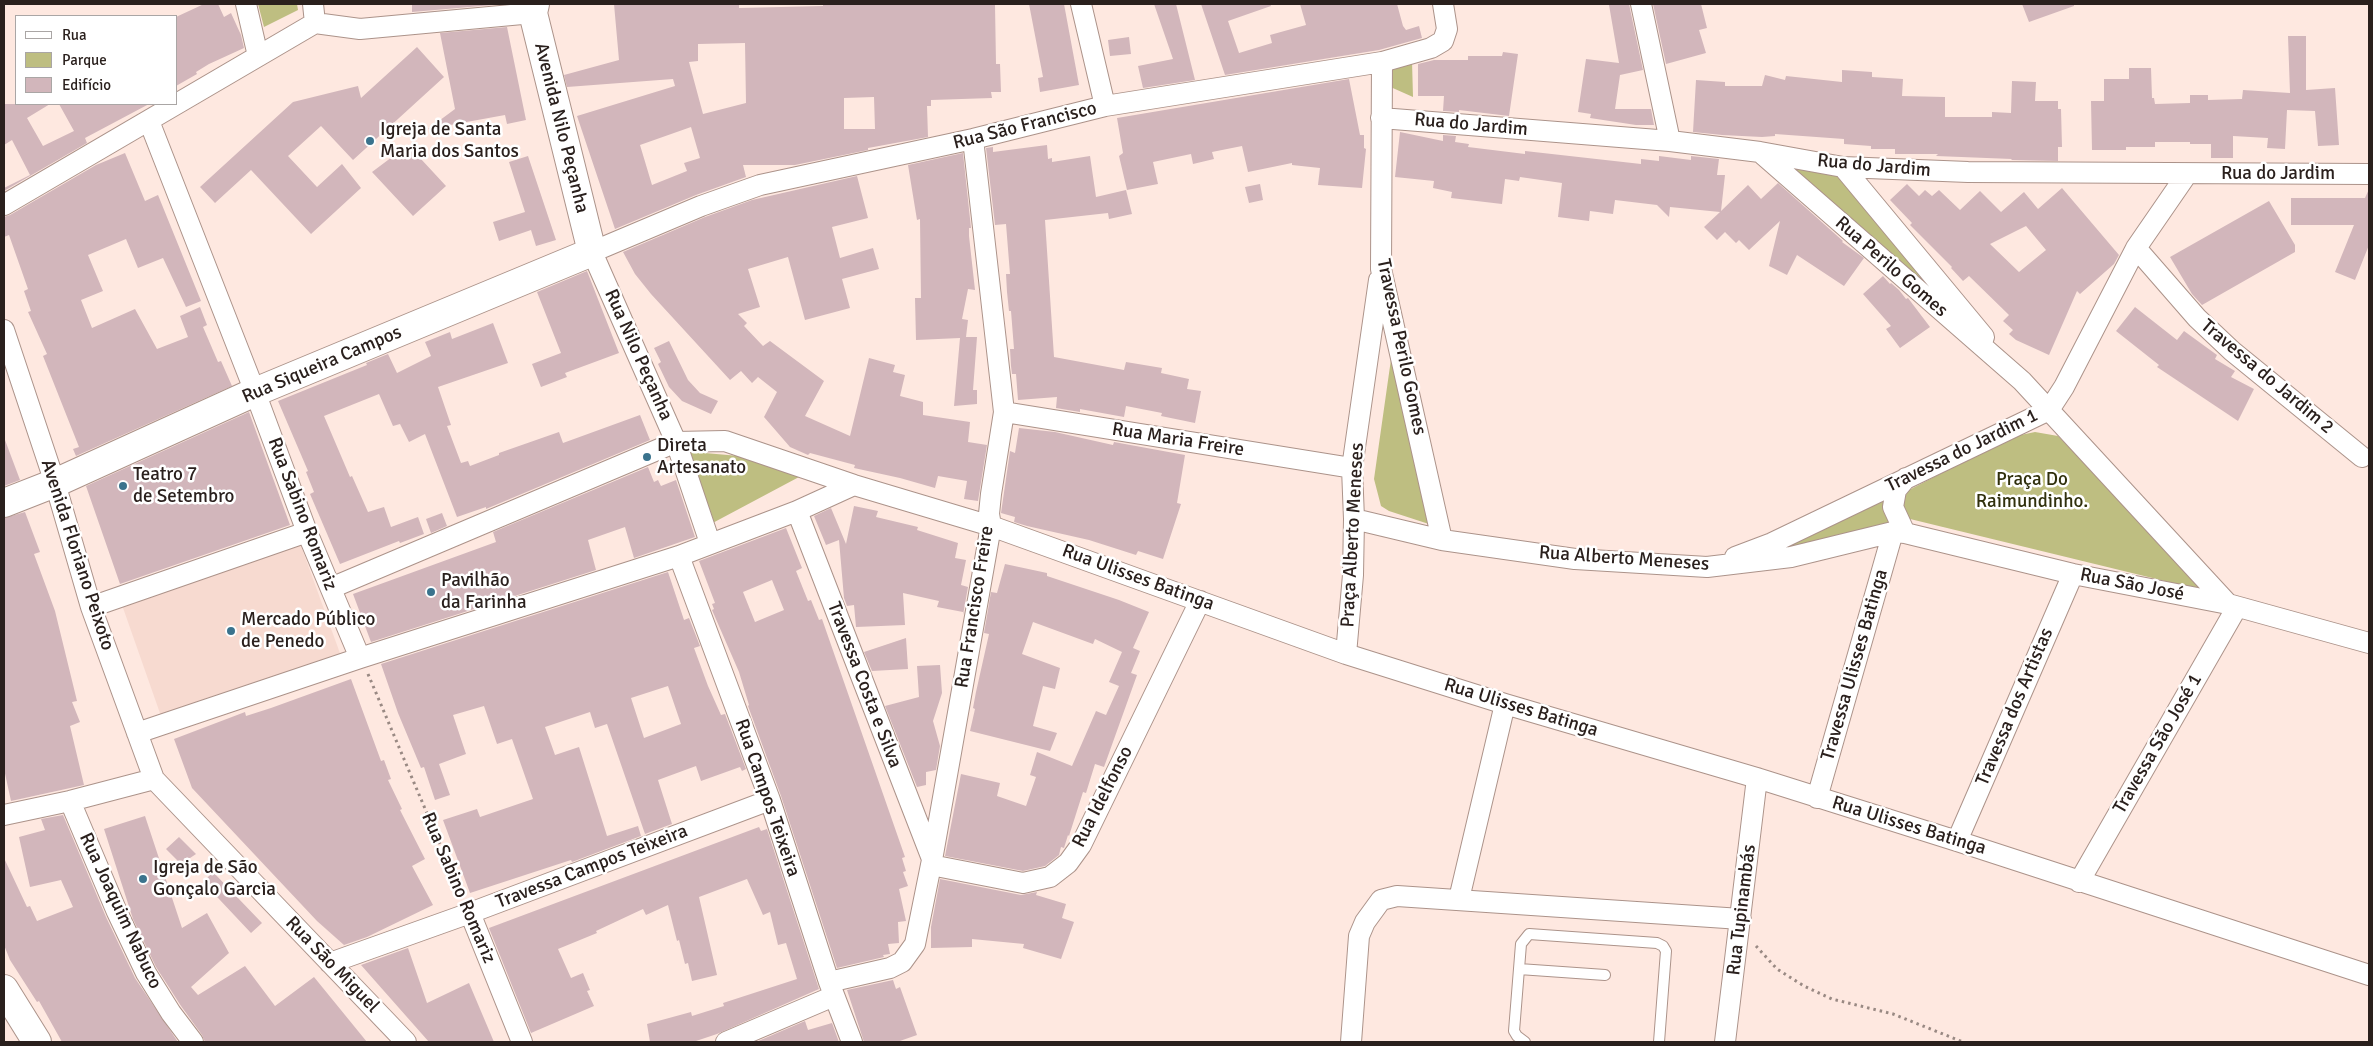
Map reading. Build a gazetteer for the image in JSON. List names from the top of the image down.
{
  "streets": {
    "main road": ["Avenida Nilo Peçanha", "Rua Siqueira Campos"],
    "street": [
      "Rua do Jardim",
      "Rua São Francisco",
      "Rua Perilo Gomes",
      "Travessa Perilo Gomes",
      "Rua Nilo Peçanha",
      "Travessa do Jardim 2",
      "Rua Maria Freire",
      "Travessa do Jardim 1",
      "Rua Sabino Romariz",
      "Praça Alberto Meneses",
      "Avenida Floriano Peixoto",
      "Rua Alberto Meneses",
      "Rua Ulisses Batinga",
      "Rua São José",
      "Rua Francisco Freire",
      "Travessa Ulisses Batinga",
      "Travessa Costa e Silva",
      "Travessa dos Artistas",
      "Travessa São José 1",
      "Rua Idelfonso",
      "Rua Campos Teixeira",
      "Travessa Campos Teixeira",
      "Rua Tupinambás",
      "Rua Joaquim Nabuco",
      "Rua São Miguel"
    ]
  },
  "crossings": [
    ["Rua do Jardim", "Rua Perilo Gomes"],
    ["Rua do Jardim", "Travessa Perilo Gomes"],
    ["Rua do Jardim", "Travessa do Jardim 1"],
    ["Rua São Francisco", "Avenida Nilo Peçanha"],
    ["Rua São Francisco", "Travessa Perilo Gomes"],
    ["Rua São Francisco", "Rua Nilo Peçanha"],
    ["Rua São Francisco", "Rua Siqueira Campos"],
    ["Rua São Francisco", "Rua Francisco Freire"],
    ["Avenida Nilo Peçanha", "Rua Nilo Peçanha"],
    ["Avenida Nilo Peçanha", "Rua Siqueira Campos"],
    ["Rua Perilo Gomes", "Travessa do Jardim 1"],
    ["Rua Perilo Gomes", "Rua São José"],
    ["Rua Perilo Gomes", "Travessa São José 1"],
    ["Travessa Perilo Gomes", "Praça Alberto Meneses"],
    ["Travessa Perilo Gomes", "Rua Alberto Meneses"],
    ["Rua Nilo Peçanha", "Rua Siqueira Campos"],
    ["Rua Nilo Peçanha", "Rua Ulisses Batinga"],
    ["Rua Siqueira Campos", "Rua Sabino Romariz"],
    ["Rua Siqueira Campos", "Avenida Floriano Peixoto"],
    ["Travessa do Jardim 2", "Travessa do Jardim 1"],
    ["Rua Maria Freire", "Praça Alberto Meneses"],
    ["Rua Maria Freire", "Rua Francisco Freire"],
    ["Travessa do Jardim 1", "Rua Alberto Meneses"],
    ["Rua Sabino Romariz", "Travessa Campos Teixeira"],
    ["Praça Alberto Meneses", "Rua Alberto Meneses"],
    ["Praça Alberto Meneses", "Rua Ulisses Batinga"],
    ["Avenida Floriano Peixoto", "Rua São Miguel"],
    ["Rua Alberto Meneses", "Rua São José"],
    ["Rua Alberto Meneses", "Travessa Ulisses Batinga"],
    ["Rua Ulisses Batinga", "Rua Francisco Freire"],
    ["Rua Ulisses Batinga", "Travessa Ulisses Batinga"],
    ["Rua Ulisses Batinga", "Travessa dos Artistas"],
    ["Rua Ulisses Batinga", "Travessa São José 1"],
    ["Rua Ulisses Batinga", "Rua Idelfonso"],
    ["Rua Ulisses Batinga", "Rua Tupinambás"],
    ["Rua São José", "Travessa Ulisses Batinga"],
    ["Rua São José", "Travessa dos Artistas"],
    ["Rua São José", "Travessa São José 1"],
    ["Rua Francisco Freire", "Travessa Costa e Silva"],
    ["Rua Francisco Freire", "Rua Idelfonso"],
    ["Rua Francisco Freire", "Rua Campos Teixeira"],
    ["Travessa Costa e Silva", "Rua Idelfonso"],
    ["Rua Campos Teixeira", "Travessa Campos Teixeira"],
    ["Travessa Campos Teixeira", "Rua São Miguel"]
  ],
  "parks": ["Praça Do Raimundinho."],
  "places": [
    "Igreja de Santa Maria dos Santos",
    "Direta Artesanato",
    "Teatro 7 de Setembro",
    "Pavilhão da Farinha",
    "Mercado Público de Penedo",
    "Igreja de São Gonçalo Garcia"
  ],
  "legend": ["Rua", "Parque", "Edifício"]
}
